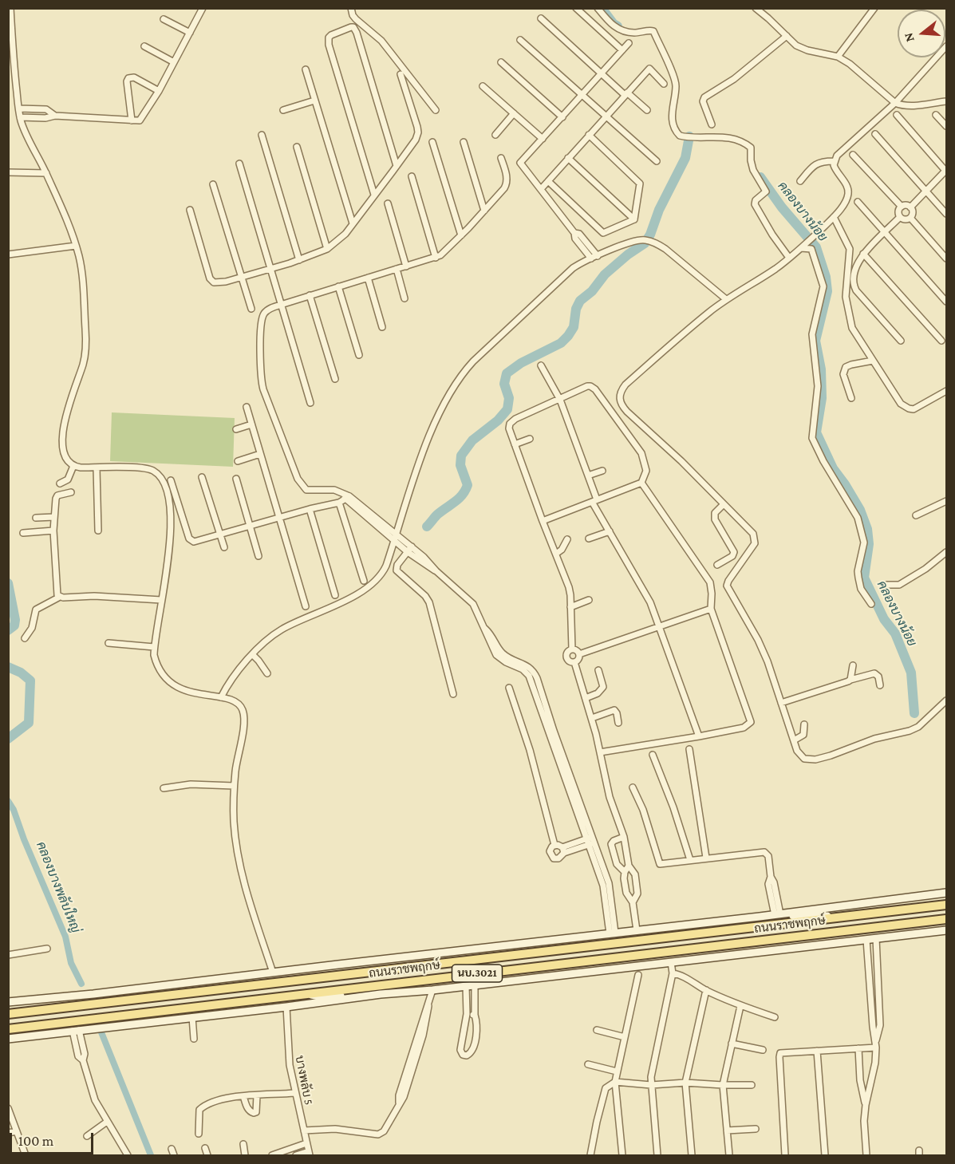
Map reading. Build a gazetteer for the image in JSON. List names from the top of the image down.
{
  "streets": {
    "main road": ["ถนนราชพฤกษ์", "นบ.3021"],
    "street": ["บางพลับ 5"]
  },
  "crossings": [
    ["ถนนราชพฤกษ์", "บางพลับ 5"]
  ],
  "water": ["คลองบางน้อย", "คลองบางพลับใหญ่"],
  "scale_bar": "100 m",
  "north": "left"
}
